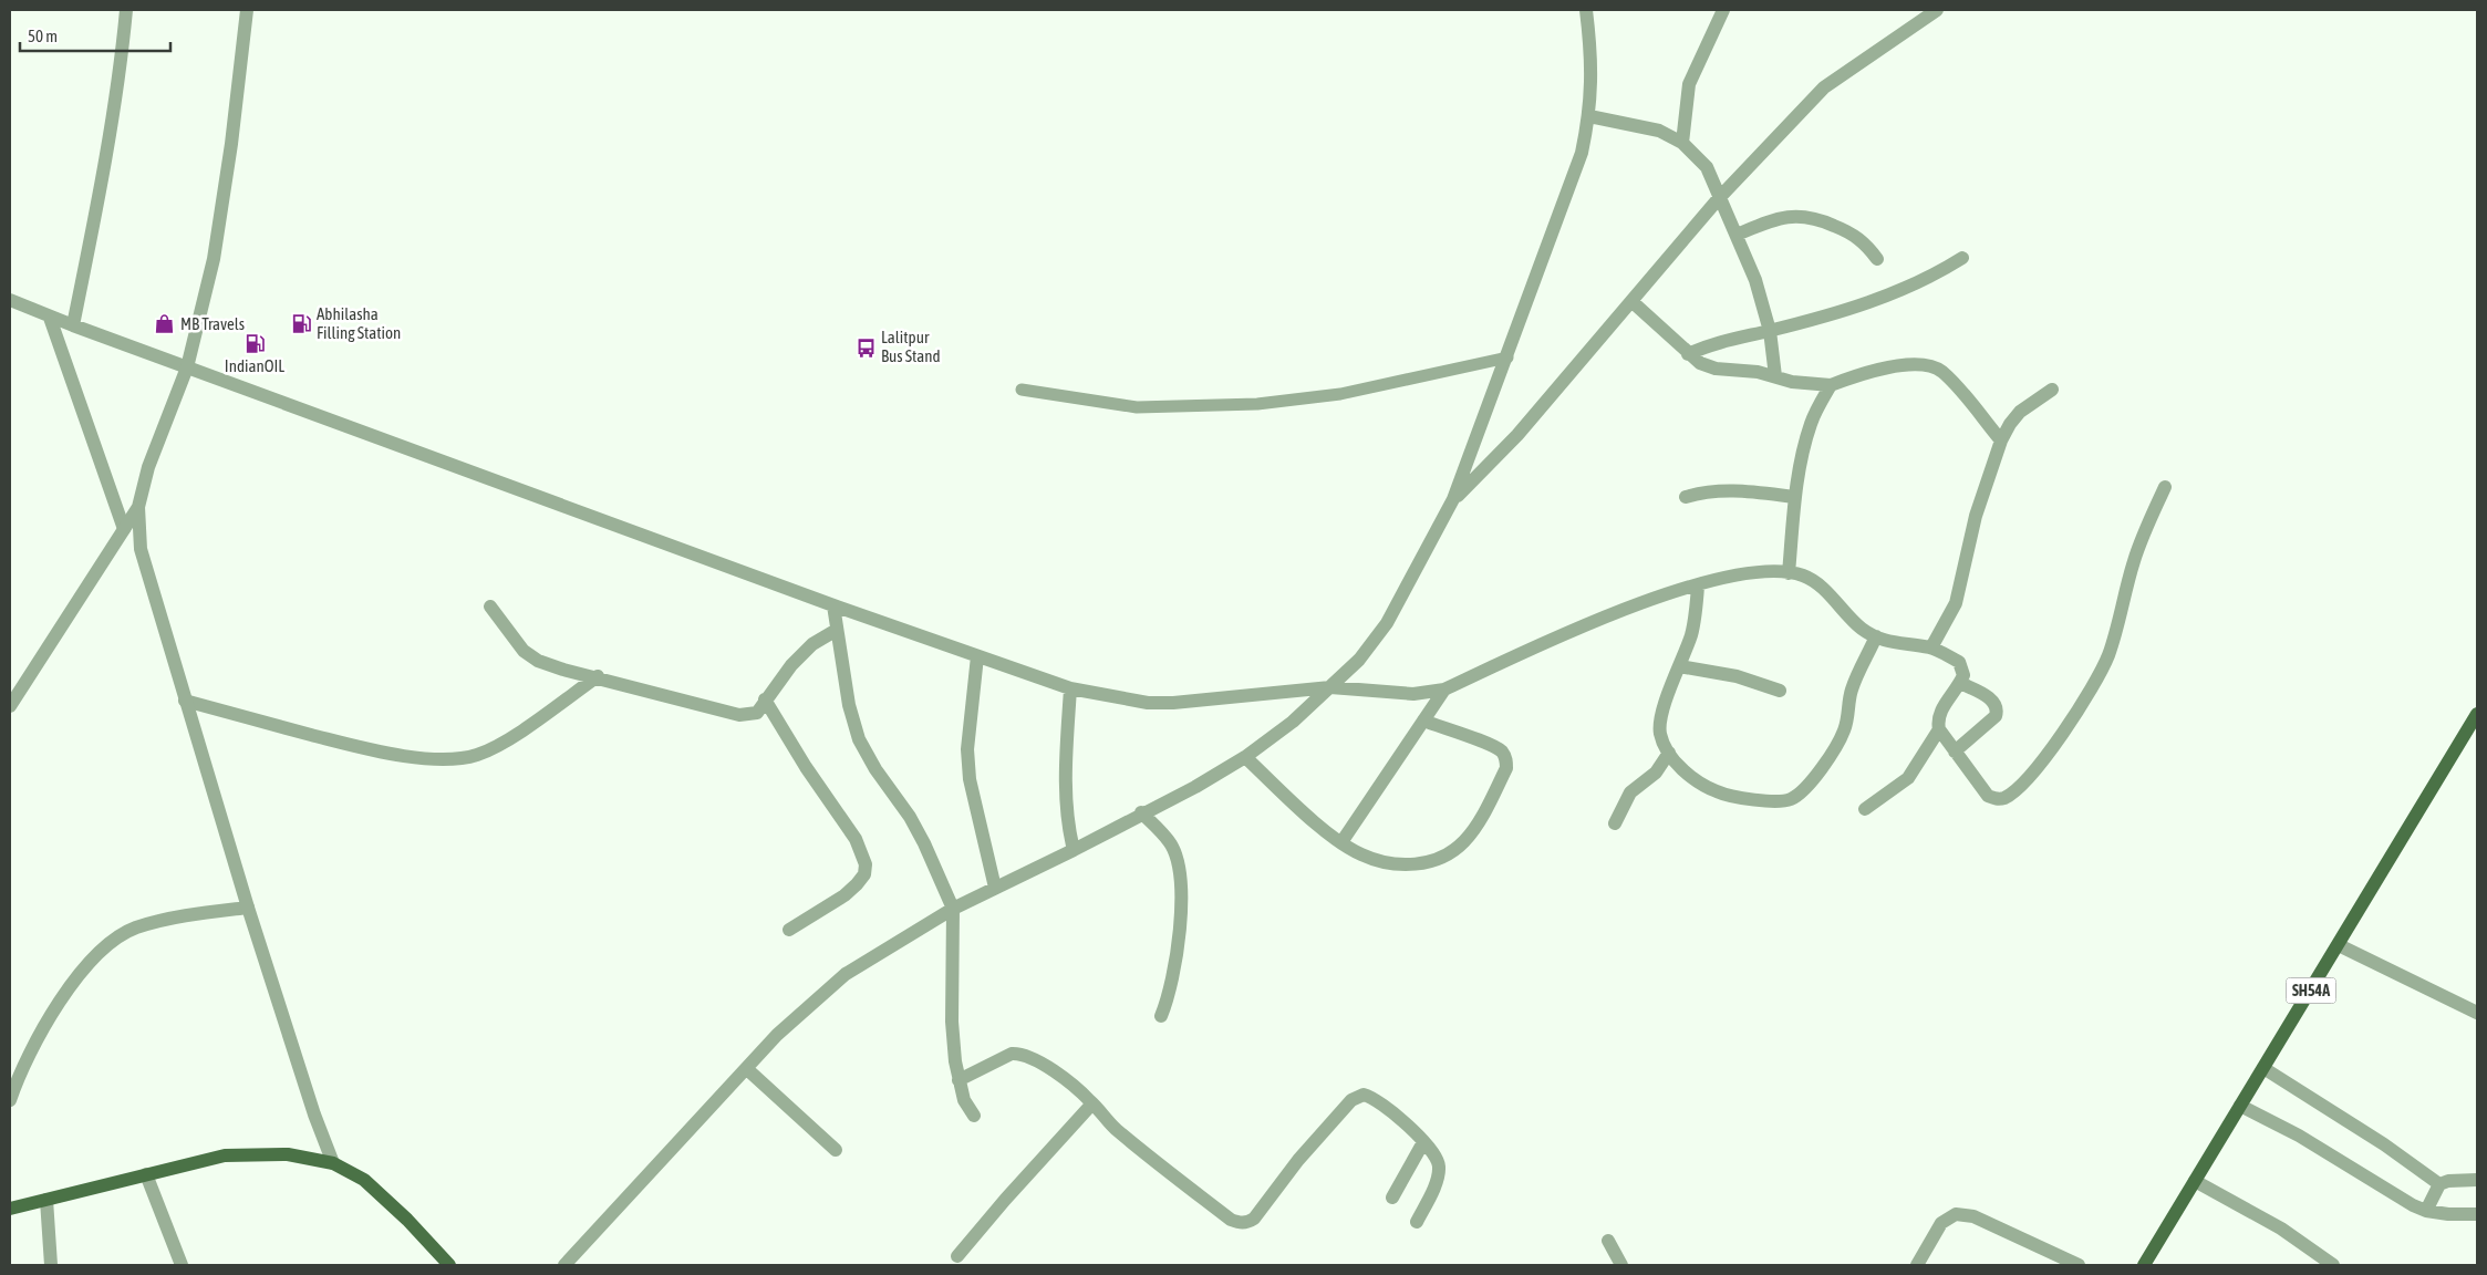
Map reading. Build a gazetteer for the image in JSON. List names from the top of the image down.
{
  "streets": {
    "main road": ["SH54A"]
  },
  "places": {
    "shop": ["MB Travels"],
    "fuel station": ["Abhilasha Filling Station", "IndianOIL"],
    "bus stop": ["Lalitpur Bus Stand"]
  },
  "scale_bar": "50 m"
}
